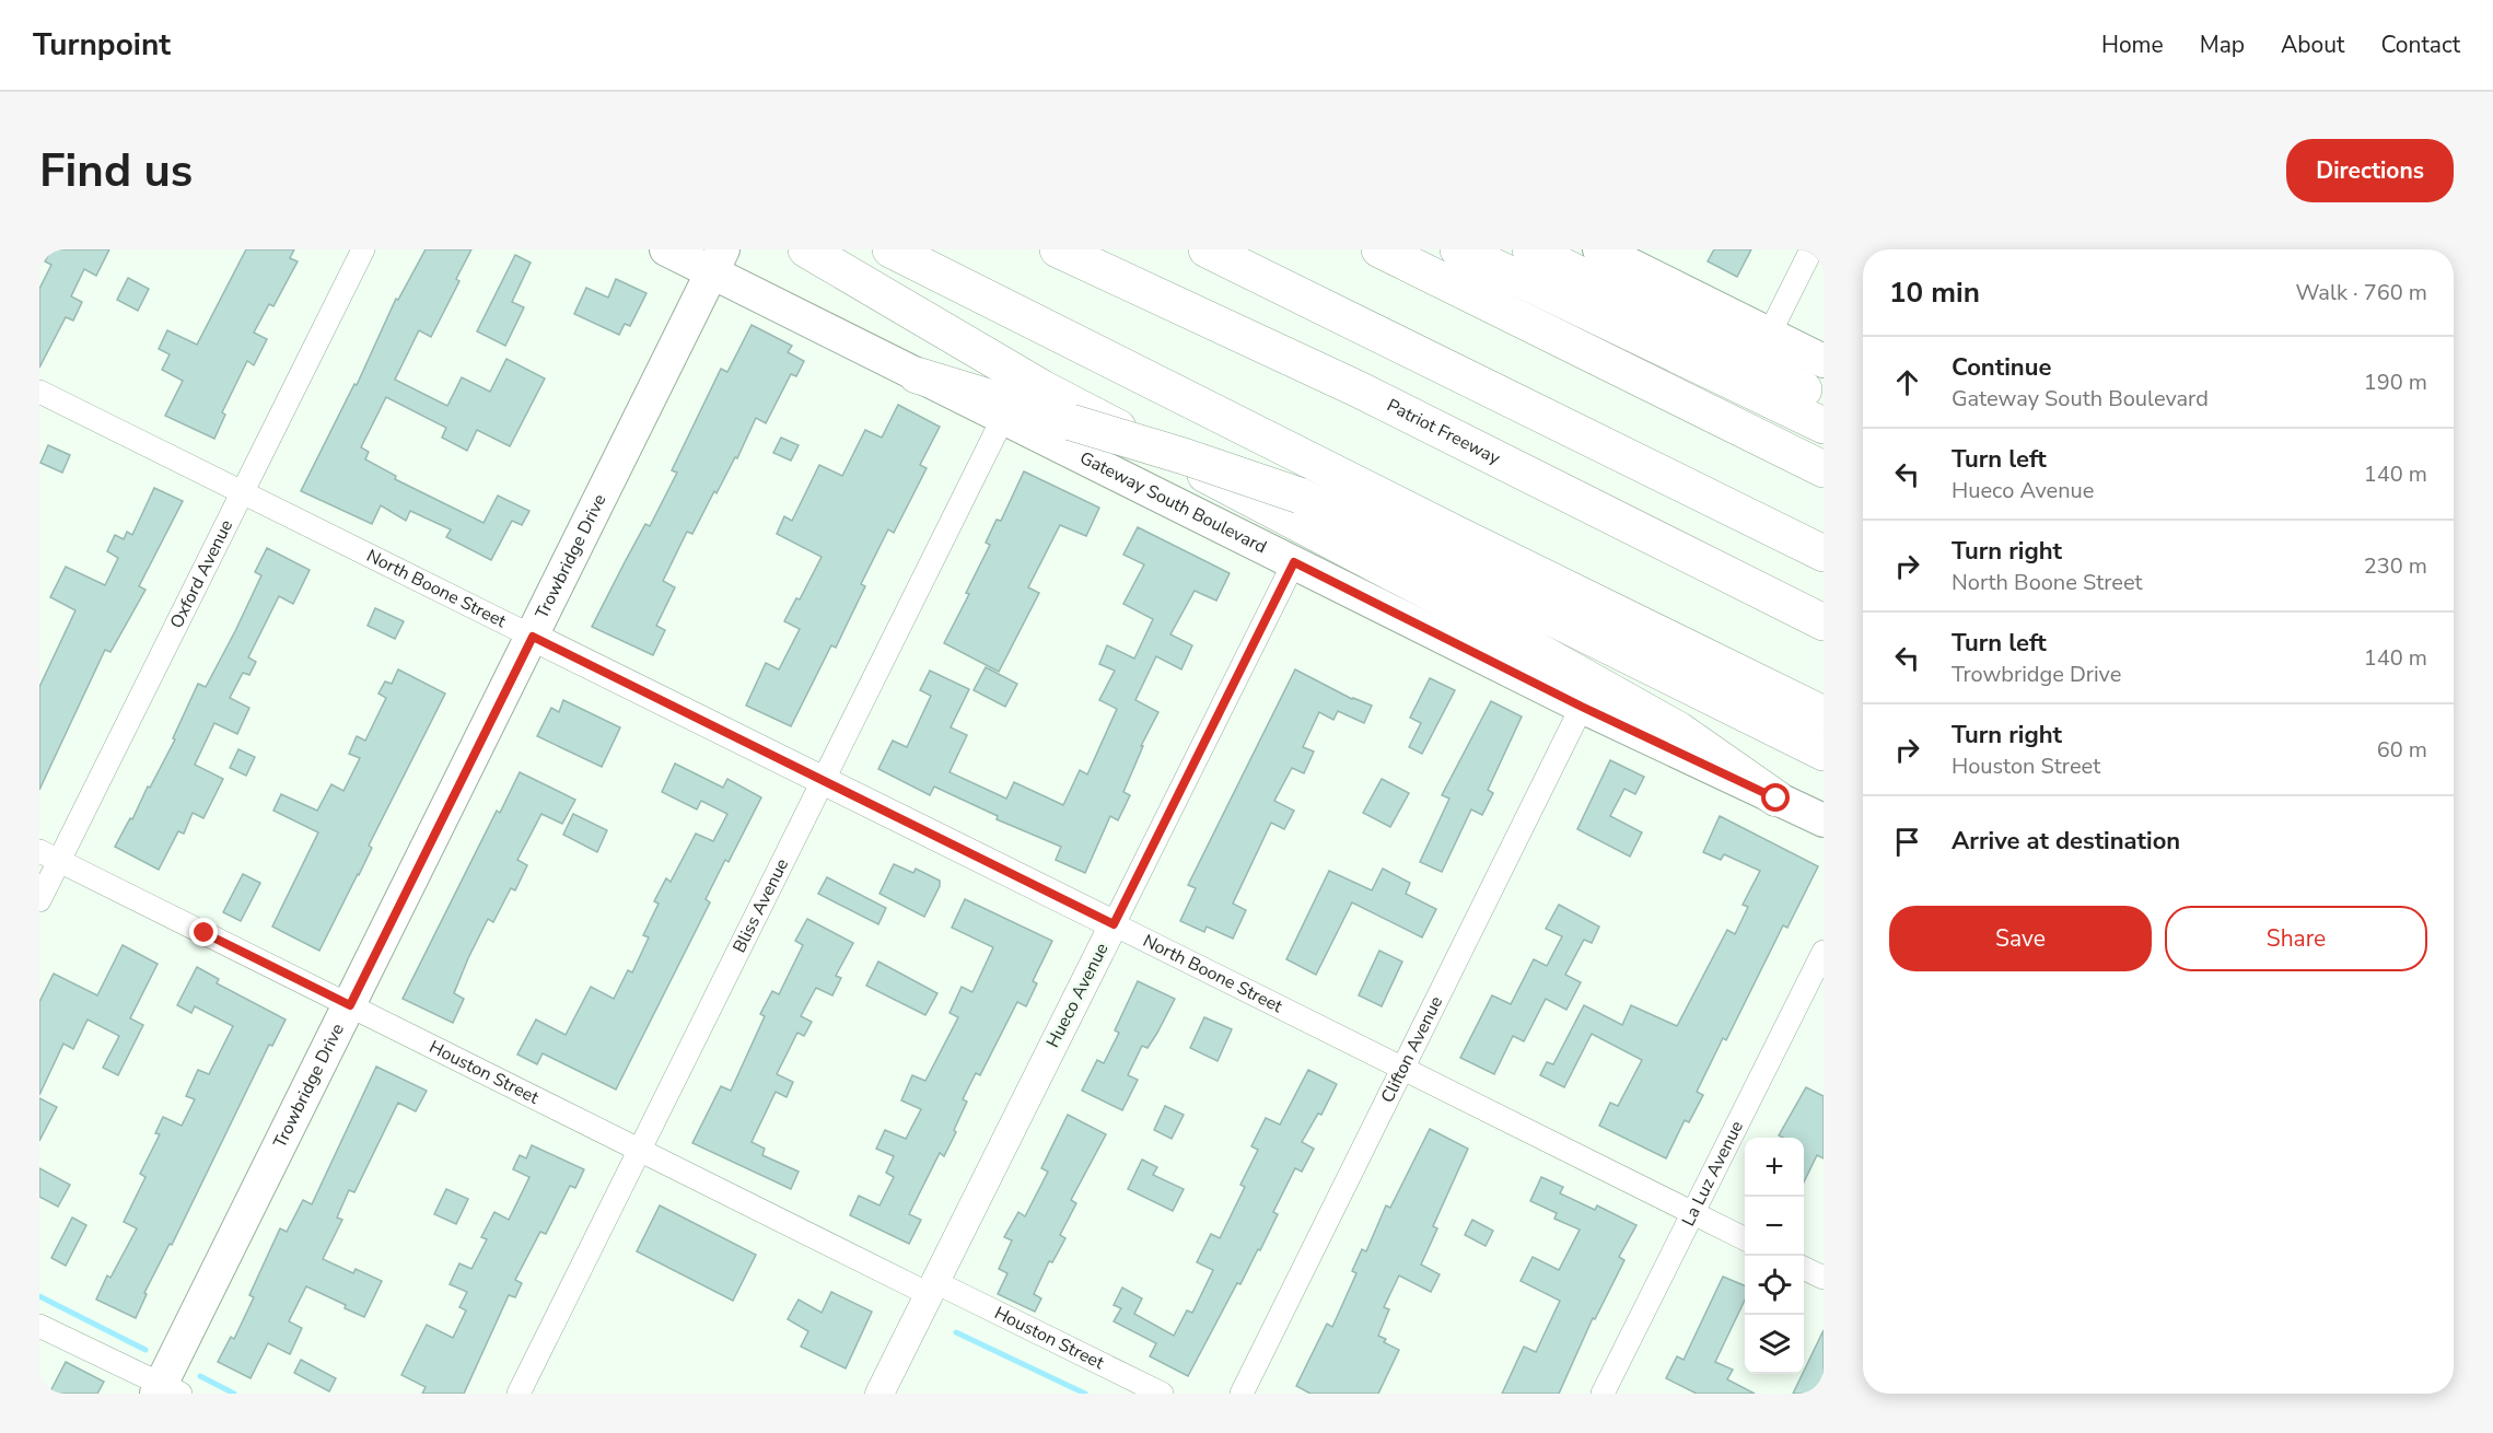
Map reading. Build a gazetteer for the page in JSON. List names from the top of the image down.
{
  "streets": {
    "highway": ["Patriot Freeway"],
    "main road": ["Gateway South Boulevard", "Trowbridge Drive"],
    "street": [
      "Oxford Avenue",
      "North Boone Street",
      "Bliss Avenue",
      "Hueco Avenue",
      "Clifton Avenue",
      "Houston Street",
      "La Luz Avenue"
    ]
  },
  "crossings": [
    ["Gateway South Boulevard", "Trowbridge Drive"],
    ["Gateway South Boulevard", "Bliss Avenue"],
    ["Gateway South Boulevard", "Hueco Avenue"],
    ["Gateway South Boulevard", "Clifton Avenue"],
    ["Trowbridge Drive", "North Boone Street"],
    ["Trowbridge Drive", "Houston Street"],
    ["Oxford Avenue", "North Boone Street"],
    ["Oxford Avenue", "Houston Street"],
    ["North Boone Street", "Bliss Avenue"],
    ["North Boone Street", "Hueco Avenue"],
    ["North Boone Street", "Clifton Avenue"],
    ["North Boone Street", "La Luz Avenue"],
    ["Bliss Avenue", "Houston Street"],
    ["Hueco Avenue", "Houston Street"]
  ],
  "page": {
    "header": "Turnpoint",
    "nav": [
      "Home",
      "Map",
      "About",
      "Contact"
    ],
    "buttons": [
      "Directions",
      ["Save", "Share"]
    ],
    "title": "Find us",
    "heading": ["10 min", "Walk · 760 m"],
    "list": [
      ["Continue", "Gateway South Boulevard", "190 m"],
      ["Turn left", "Hueco Avenue", "140 m"],
      ["Turn right", "North Boone Street", "230 m"],
      ["Turn left", "Trowbridge Drive", "140 m"],
      ["Turn right", "Houston Street", "60 m"],
      "Arrive at destination"
    ],
    "map_buttons": ["+", "−"]
  }
}
